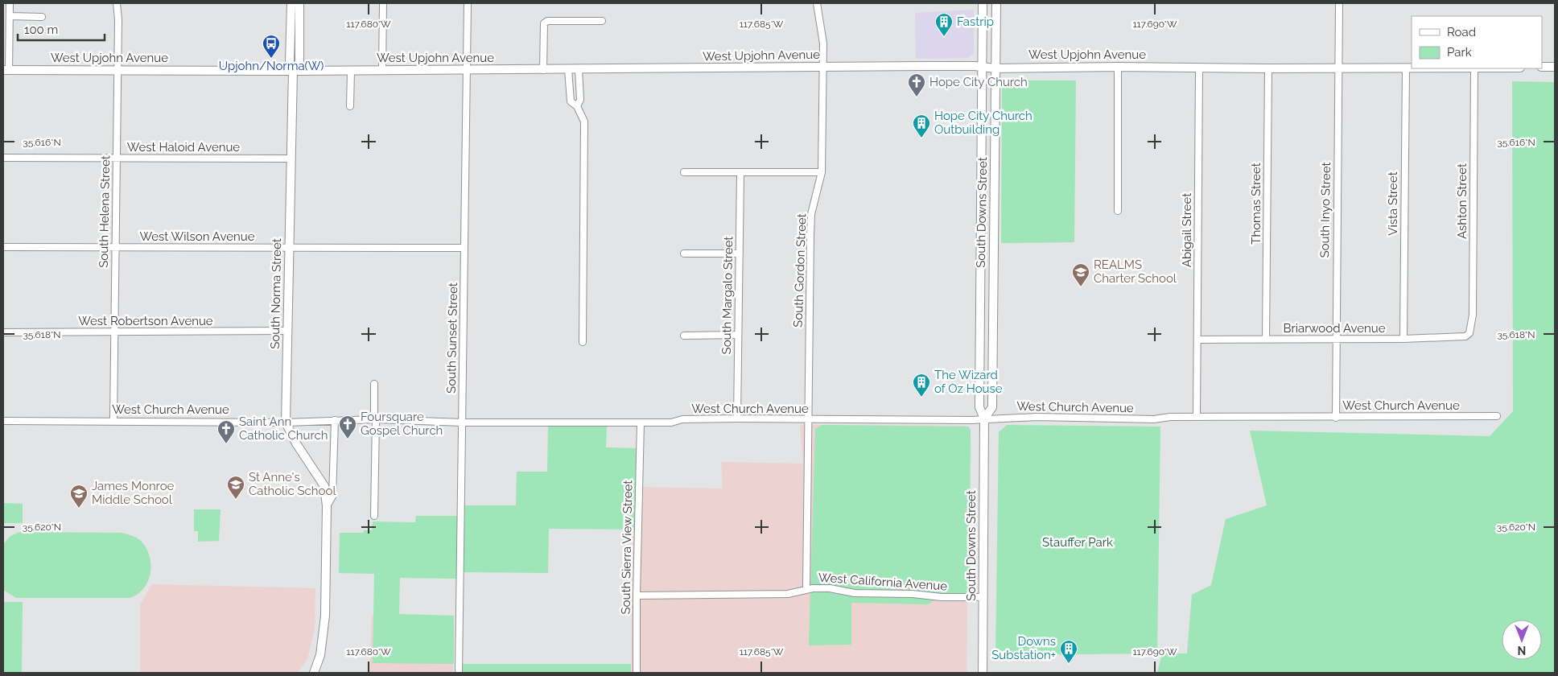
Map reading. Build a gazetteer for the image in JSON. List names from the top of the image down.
{
  "streets": {
    "main road": ["West Upjohn Avenue", "South Downs Street", "South Norma Street"],
    "street": [
      "West Haloid Avenue",
      "Ashton Street",
      "Thomas Street",
      "Vista Street",
      "South Inyo Street",
      "South Helena Street",
      "Abigail Street",
      "West Wilson Avenue",
      "South Gordon Street",
      "South Margalo Street",
      "West Robertson Avenue",
      "Briarwood Avenue",
      "South Sunset Street",
      "West Church Avenue",
      "South Sierra View Street",
      "West California Avenue"
    ]
  },
  "crossings": [
    ["West Upjohn Avenue", "Ashton Street"],
    ["West Upjohn Avenue", "Thomas Street"],
    ["West Upjohn Avenue", "Vista Street"],
    ["West Upjohn Avenue", "South Inyo Street"],
    ["West Upjohn Avenue", "South Helena Street"],
    ["West Upjohn Avenue", "South Downs Street"],
    ["West Upjohn Avenue", "Abigail Street"],
    ["West Upjohn Avenue", "South Gordon Street"],
    ["West Upjohn Avenue", "South Norma Street"],
    ["West Upjohn Avenue", "South Sunset Street"],
    ["West Haloid Avenue", "South Helena Street"],
    ["West Haloid Avenue", "South Norma Street"],
    ["Ashton Street", "Briarwood Avenue"],
    ["Thomas Street", "Briarwood Avenue"],
    ["Vista Street", "Briarwood Avenue"],
    ["South Inyo Street", "Briarwood Avenue"],
    ["South Inyo Street", "West Church Avenue"],
    ["South Helena Street", "West Wilson Avenue"],
    ["South Helena Street", "West Robertson Avenue"],
    ["South Helena Street", "West Church Avenue"],
    ["South Downs Street", "West Church Avenue"],
    ["South Downs Street", "West California Avenue"],
    ["Abigail Street", "Briarwood Avenue"],
    ["Abigail Street", "West Church Avenue"],
    ["West Wilson Avenue", "South Norma Street"],
    ["West Wilson Avenue", "South Sunset Street"],
    ["South Gordon Street", "West Church Avenue"],
    ["South Gordon Street", "West California Avenue"],
    ["South Norma Street", "West Robertson Avenue"],
    ["South Norma Street", "West Church Avenue"],
    ["South Margalo Street", "West Church Avenue"],
    ["South Sunset Street", "West Church Avenue"],
    ["West Church Avenue", "South Sierra View Street"],
    ["South Sierra View Street", "West California Avenue"]
  ],
  "parks": ["Stauffer Park"],
  "places": {
    "building": [
      "Fastrip",
      "Hope City Church Outbuilding",
      "The Wizard of Oz House",
      "Downs Substation+"
    ],
    "bus stop": ["Upjohn/Norma(W)"],
    "church": ["Hope City Church", "Foursquare Gospel Church", "Saint Ann Catholic Church"],
    "school or university": ["REALMS Charter School", "St Anne's Catholic School", "James Monroe Middle School"]
  },
  "legend": ["Road", "Park"],
  "scale_bar": "100 m",
  "north": "bottom",
  "coordinates": [
    "117.680°W",
    "117.685°W",
    "117.690°W",
    "35.616°N",
    "35.618°N",
    "35.620°N"
  ]
}
